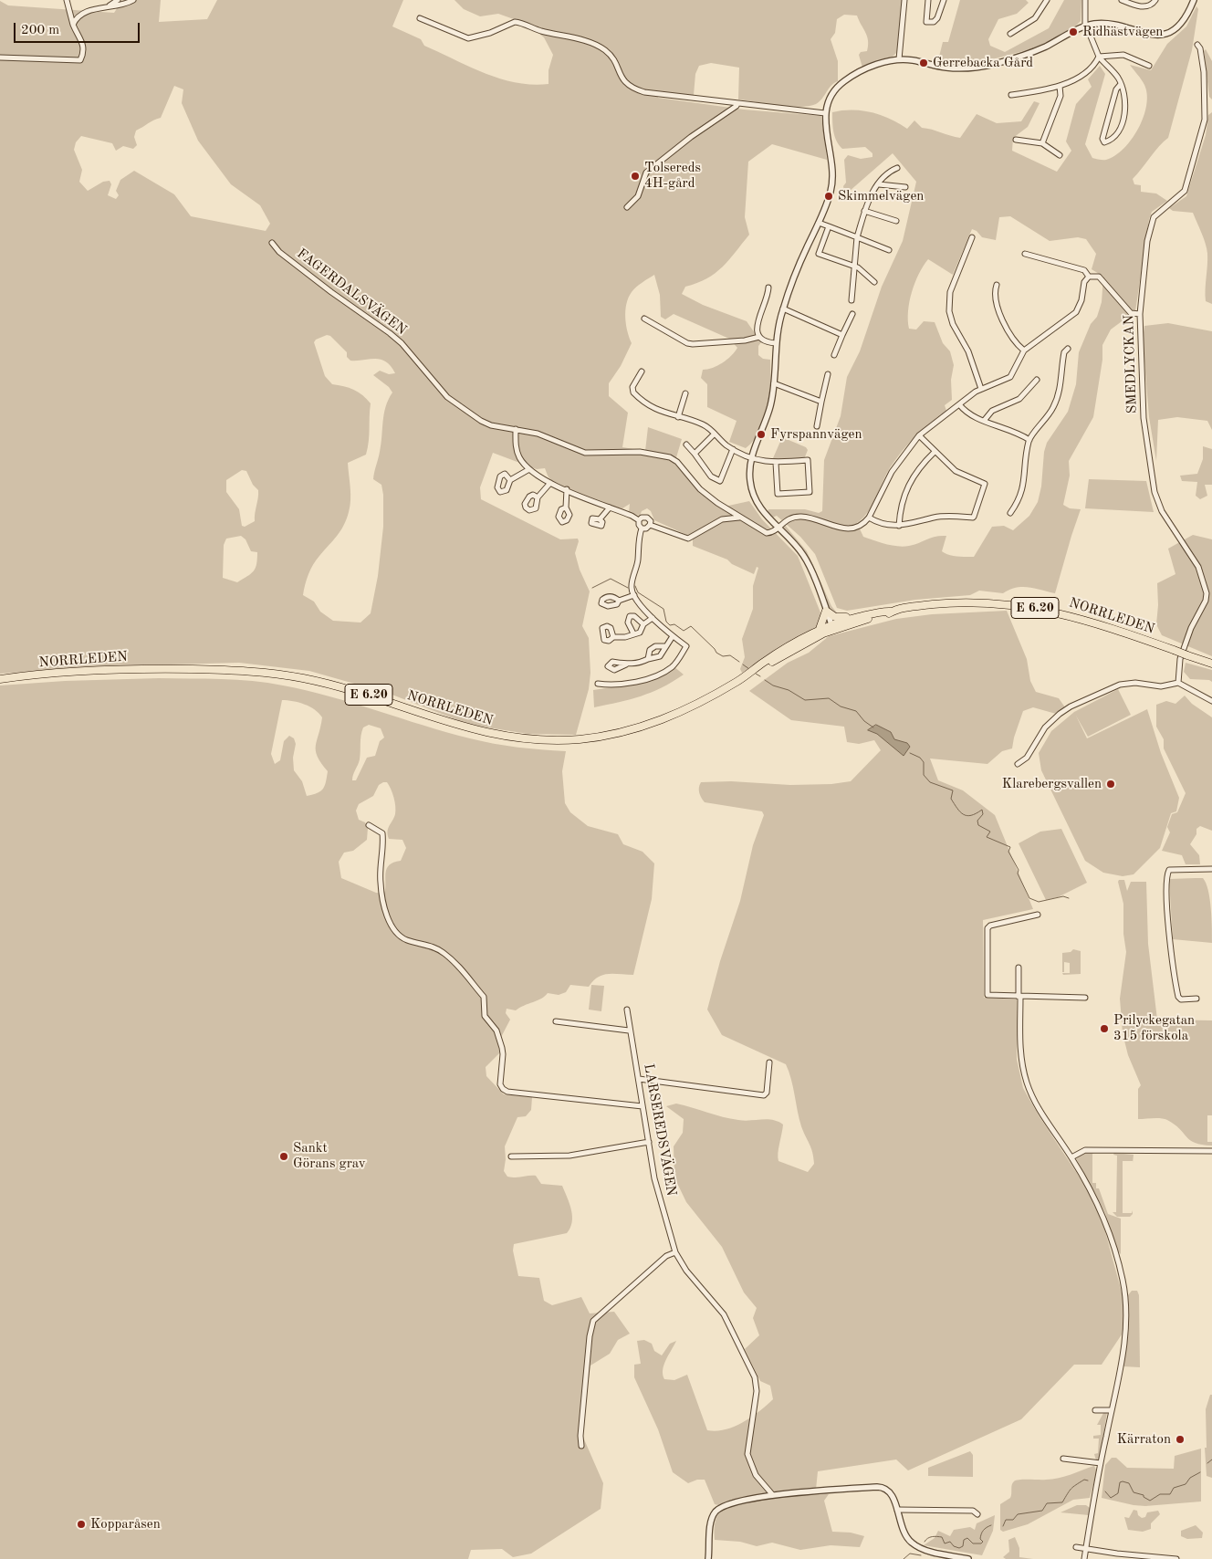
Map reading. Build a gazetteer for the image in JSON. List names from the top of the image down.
{
  "streets": {
    "highway": ["E 6.20", "NORRLEDEN"],
    "street": ["FAGERDALSVÄGEN", "SMEDLYCKAN", "LARSEREDSVÄGEN"]
  },
  "places": [
    "Ridhästvägen",
    "Gerrebacka Gård",
    "Tolsereds 4H-gård",
    "Skimmelvägen",
    "Fyrspannvägen",
    "Klarebergsvallen",
    "Prilyckegatan 315 förskola",
    "Sankt Görans grav",
    "Kärraton",
    "Kopparåsen"
  ],
  "scale_bar": "200 m"
}
